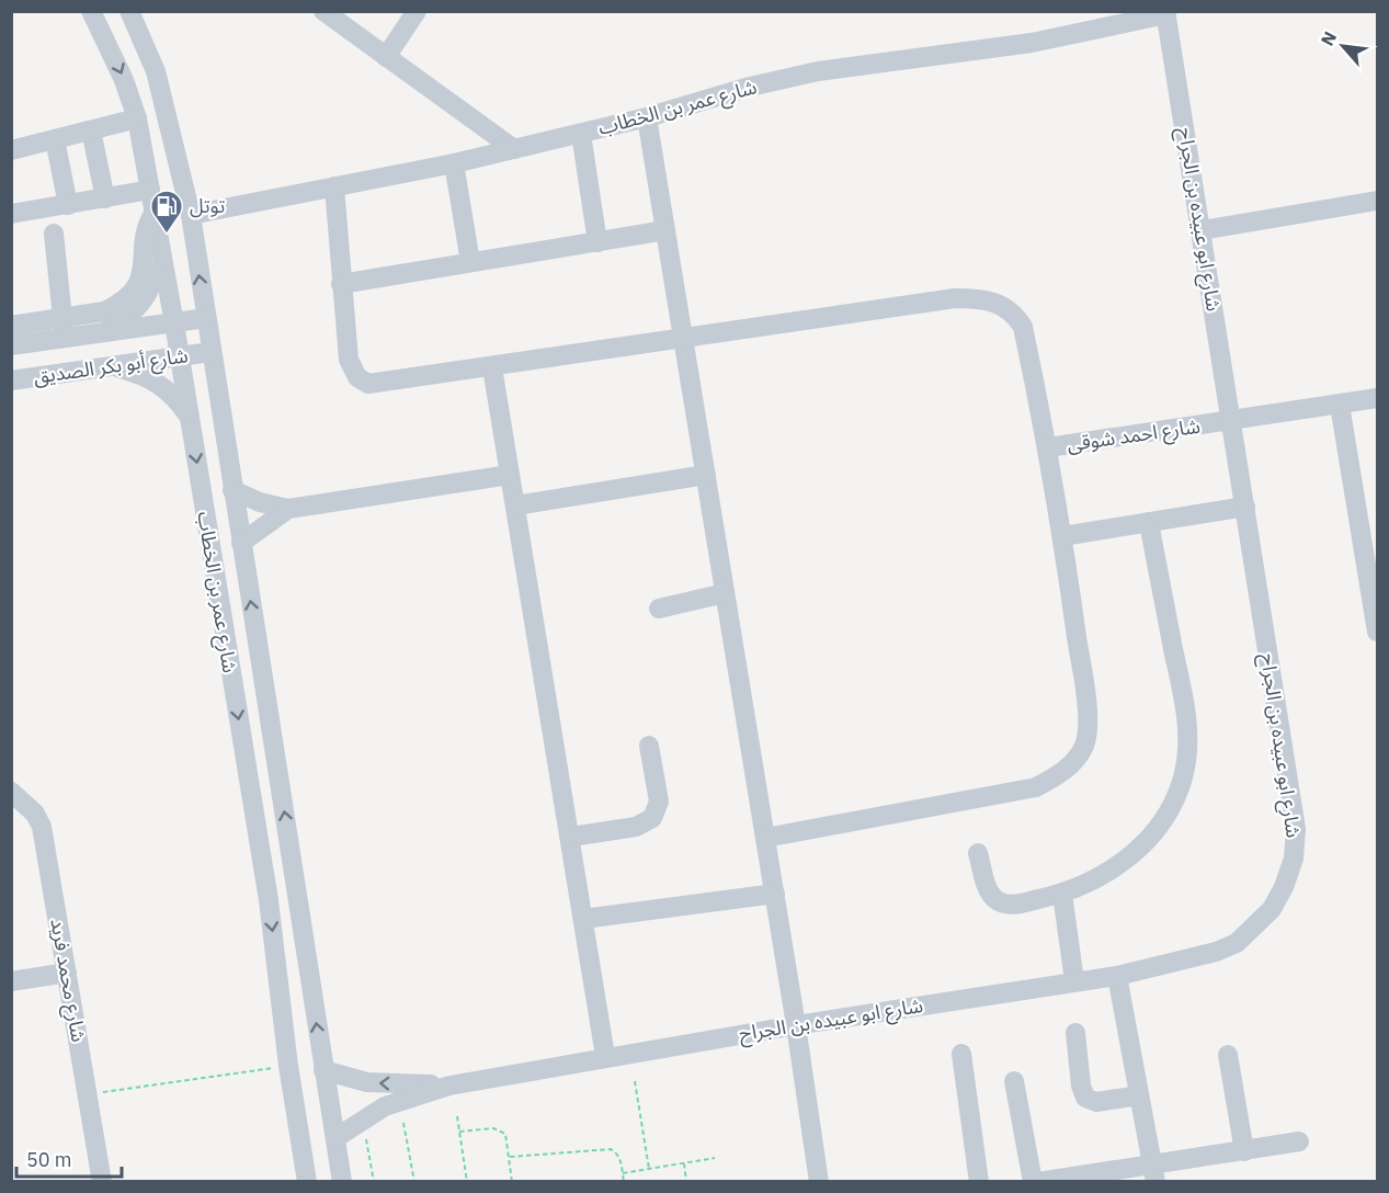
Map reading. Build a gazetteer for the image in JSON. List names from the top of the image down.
{
  "streets": {
    "street": [
      "شارع عمر بن الخطاب",
      "شارع ابو عبيده بن الجراح",
      "شارع أبو بكر الصديق",
      "شارع احمد شوقى",
      "شارع محمد فريد"
    ]
  },
  "crossings": [
    ["شارع عمر بن الخطاب", "شارع ابو عبيده بن الجراح"],
    ["شارع عمر بن الخطاب", "شارع أبو بكر الصديق"],
    ["شارع ابو عبيده بن الجراح", "شارع احمد شوقى"]
  ],
  "places": {
    "fuel station": ["توتل"]
  },
  "scale_bar": "50 m",
  "north": "top left"
}
